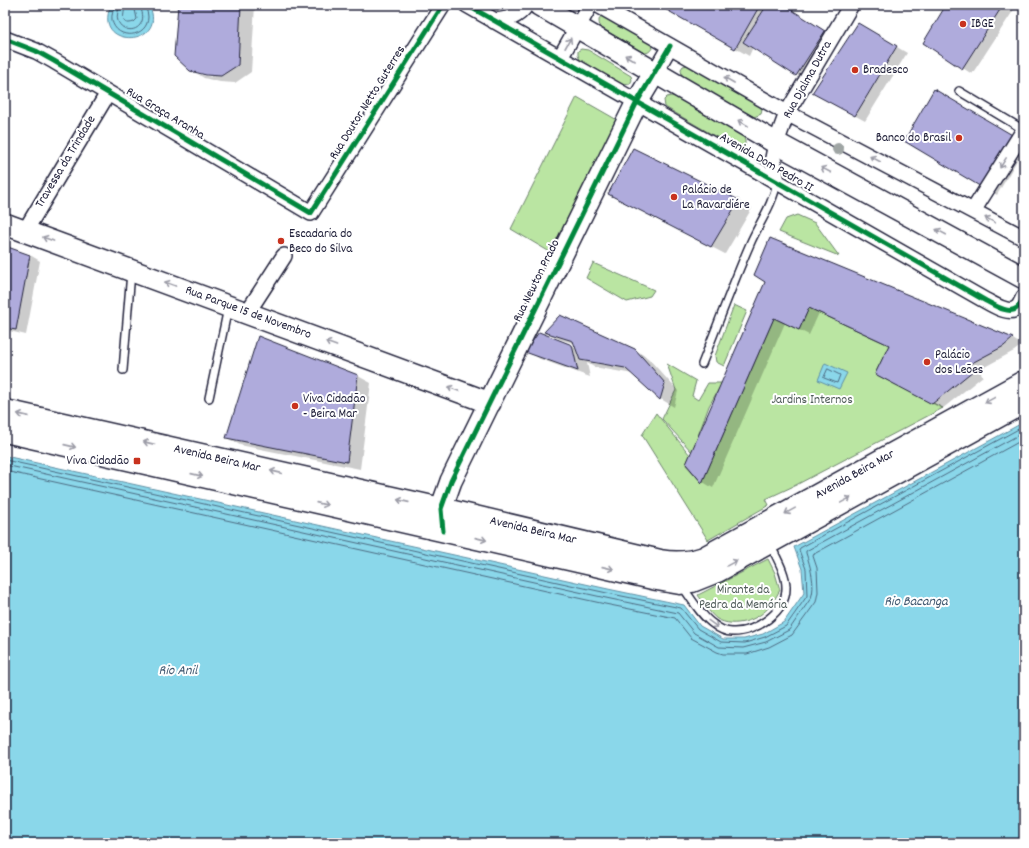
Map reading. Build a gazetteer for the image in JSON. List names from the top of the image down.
{
  "streets": {
    "main road": ["Avenida Beira Mar"],
    "street": [
      "Rua Djalma Dutra",
      "Rua Doutor Netto Guterres",
      "Rua Graça Aranha",
      "Travessa da Trindade",
      "Avenida Dom Pedro II",
      "Rua Newton Prado",
      "Rua Parque 15 de Novembro"
    ]
  },
  "crossings": [
    ["Rua Djalma Dutra", "Avenida Dom Pedro II"],
    ["Rua Doutor Netto Guterres", "Rua Graça Aranha"],
    ["Rua Graça Aranha", "Travessa da Trindade"],
    ["Travessa da Trindade", "Rua Parque 15 de Novembro"],
    ["Avenida Dom Pedro II", "Rua Newton Prado"],
    ["Rua Newton Prado", "Rua Parque 15 de Novembro"],
    ["Rua Newton Prado", "Avenida Beira Mar"]
  ],
  "one_way": ["Rua Parque 15 de Novembro"],
  "water": ["Rio Bacanga", "Rio Anil"],
  "parks": ["Jardins Internos", "Mirante da Pedra da Memória"],
  "places": {
    "other": [
      "IBGE",
      "Bradesco",
      "Banco do Brasil",
      "Palácio de La Ravardiére",
      "Escadaria do Beco do Silva",
      "Palácio dos Leões",
      "Viva Cidadão - Beira Mar"
    ],
    "transit": ["Viva Cidadão"]
  }
}
